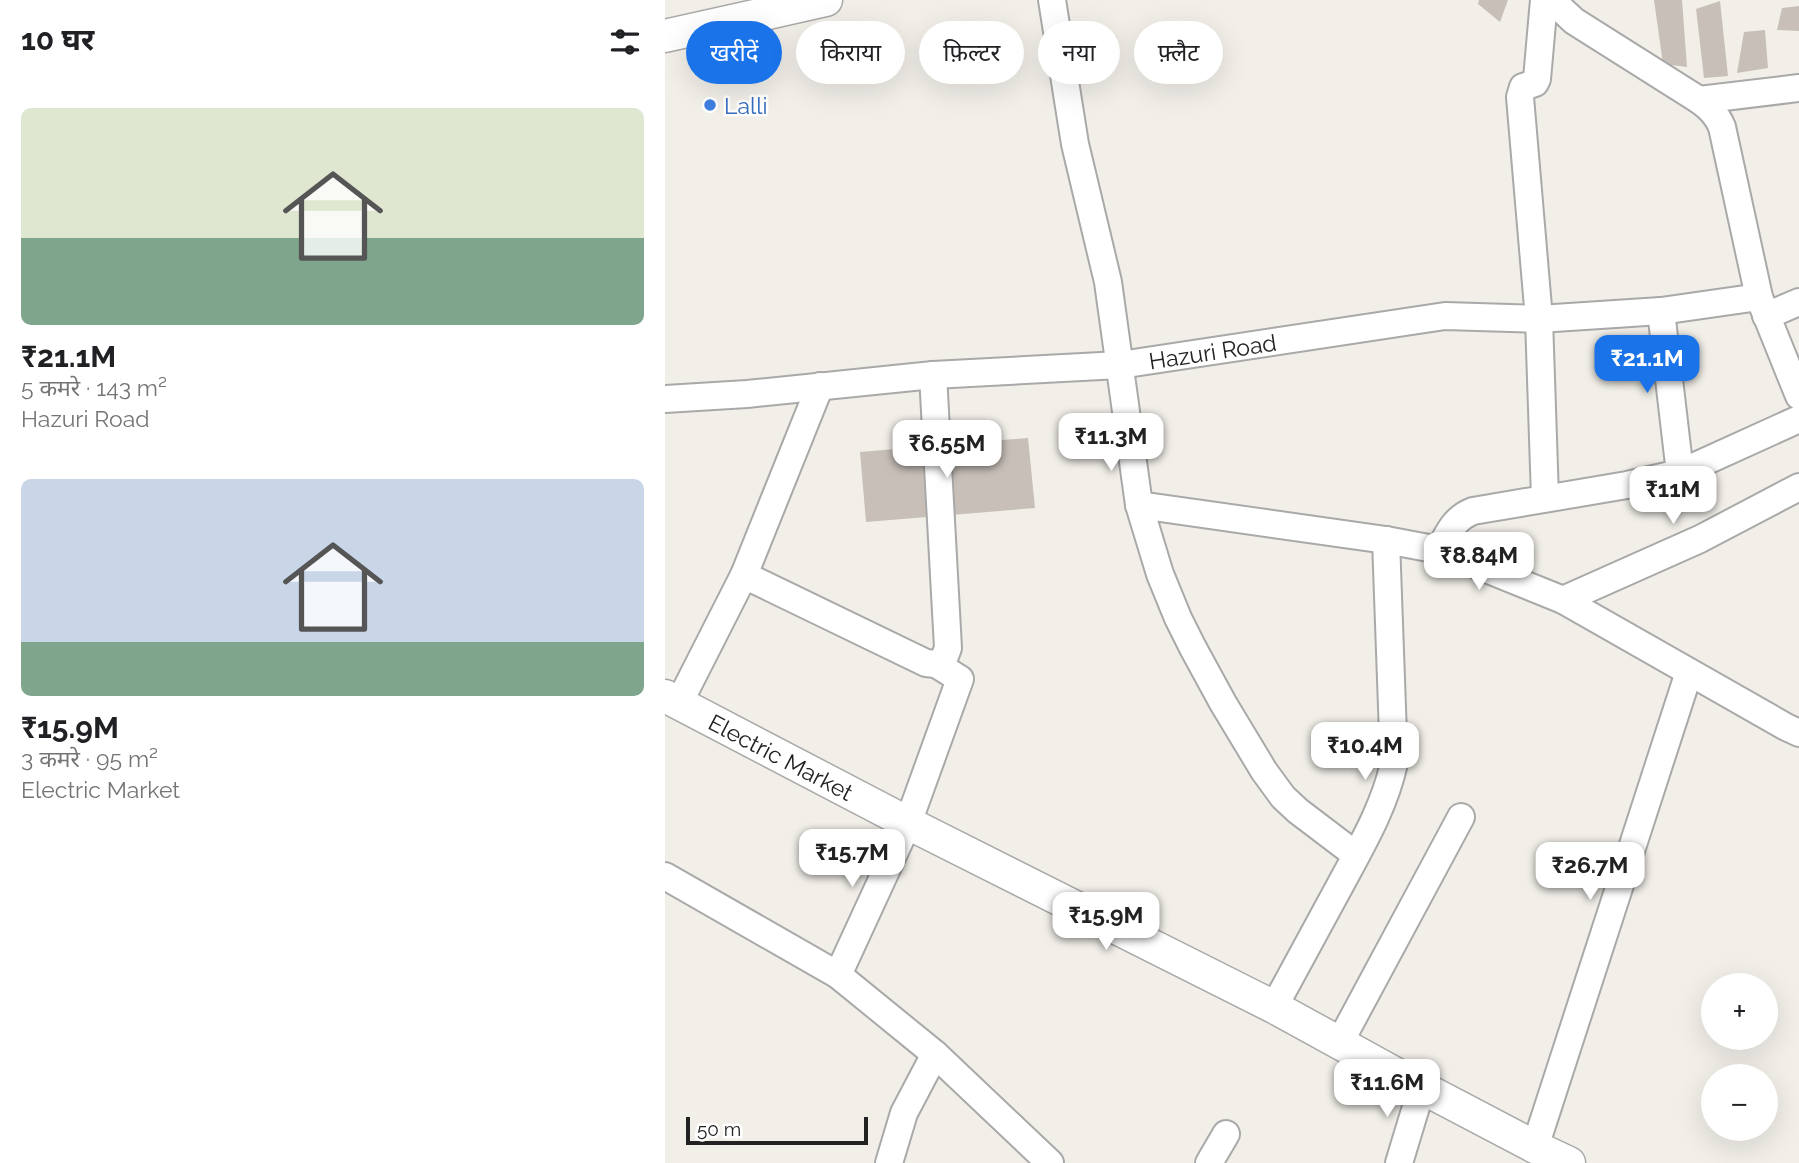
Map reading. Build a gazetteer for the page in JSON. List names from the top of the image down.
{
  "streets": {
    "street": ["Hazuri Road", "Electric Market"]
  },
  "places": ["Lalli"],
  "scale_bar": "50 m",
  "page": {
    "heading": "10 घर",
    "chip": [
      "खरीदें",
      "किराया",
      "फ़िल्टर",
      "नया",
      "फ़्लैट"
    ],
    "list": [
      {
        "name": "₹21.1M",
        "note": "5 कमरे · 143 m² · Hazuri Road"
      },
      {
        "name": "₹15.9M",
        "note": "3 कमरे · 95 m² · Electric Market"
      }
    ],
    "price": [
      "₹21.1M",
      "₹11.3M",
      "₹6.55M",
      "₹11M",
      "₹8.84M",
      "₹10.4M",
      "₹15.7M",
      "₹26.7M",
      "₹15.9M",
      "₹11.6M"
    ],
    "map_buttons": ["+", "−"],
    "scale": "50 m"
  }
}
